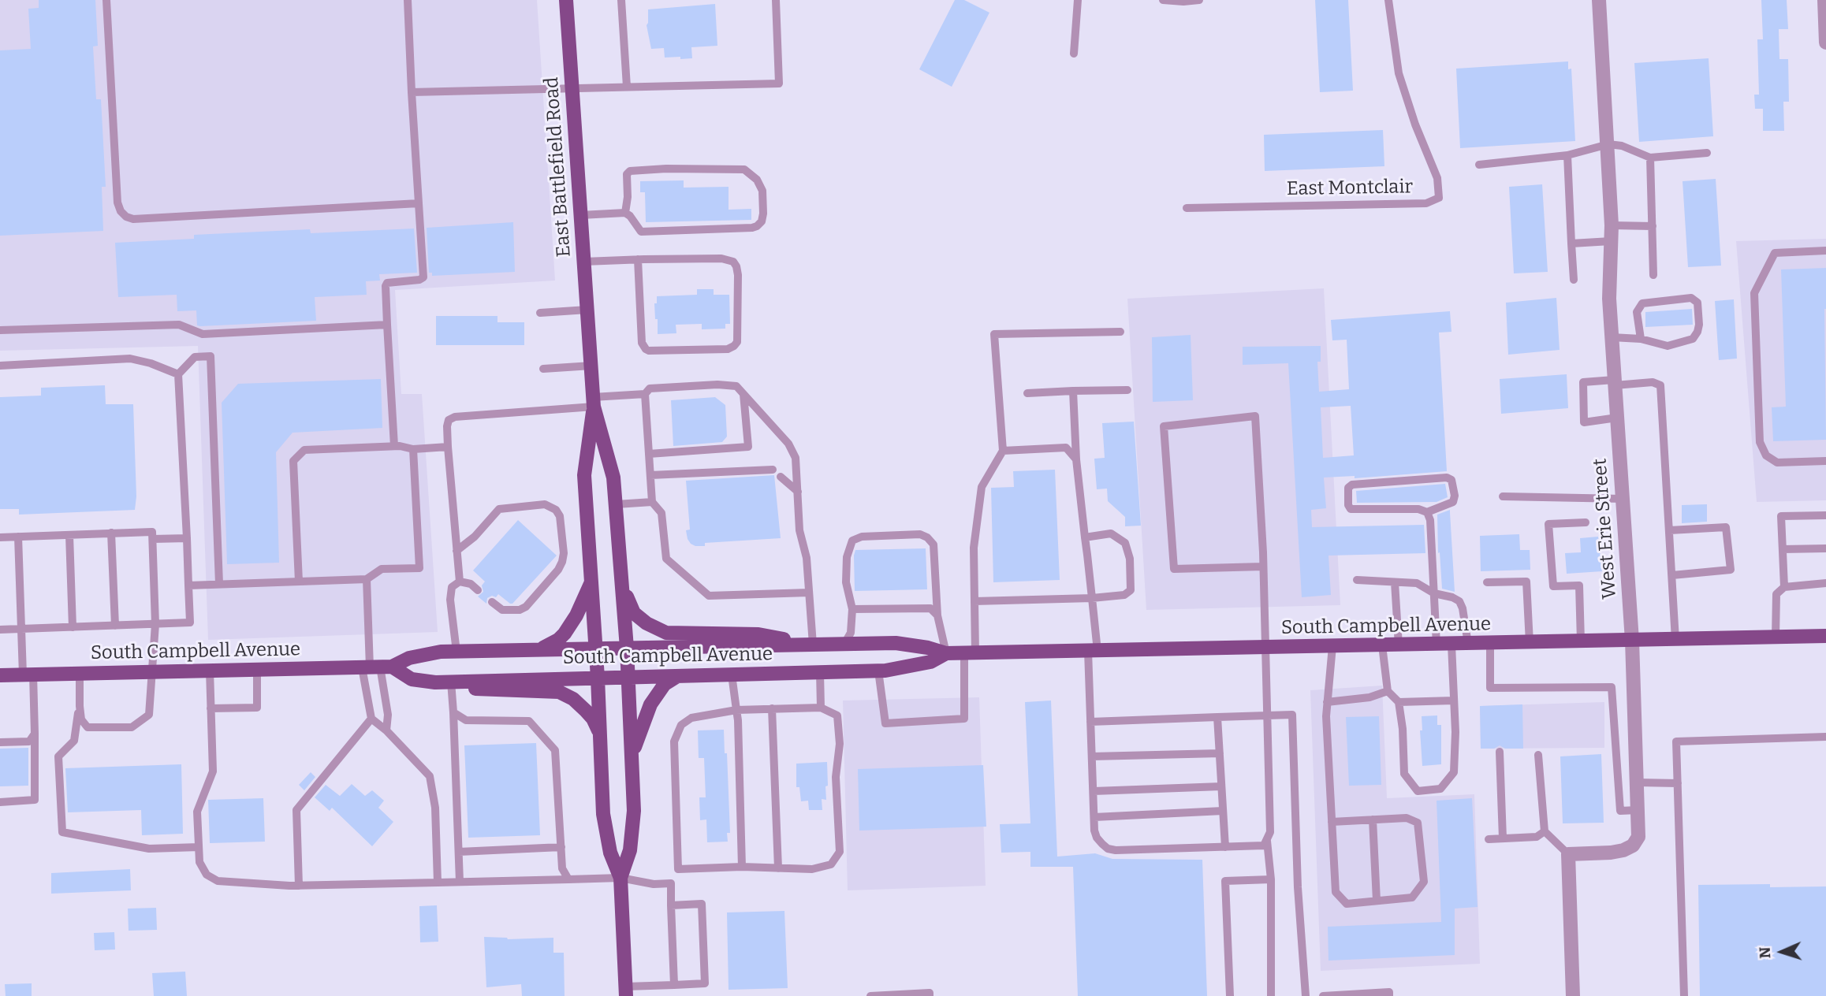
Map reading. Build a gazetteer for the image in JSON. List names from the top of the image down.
{
  "streets": {
    "main road": ["East Battlefield Road", "South Campbell Avenue"],
    "street": ["West Erie Street"],
    "lane": ["East Montclair"]
  },
  "crossings": [
    ["West Erie Street", "South Campbell Avenue"]
  ],
  "north": "left"
}
